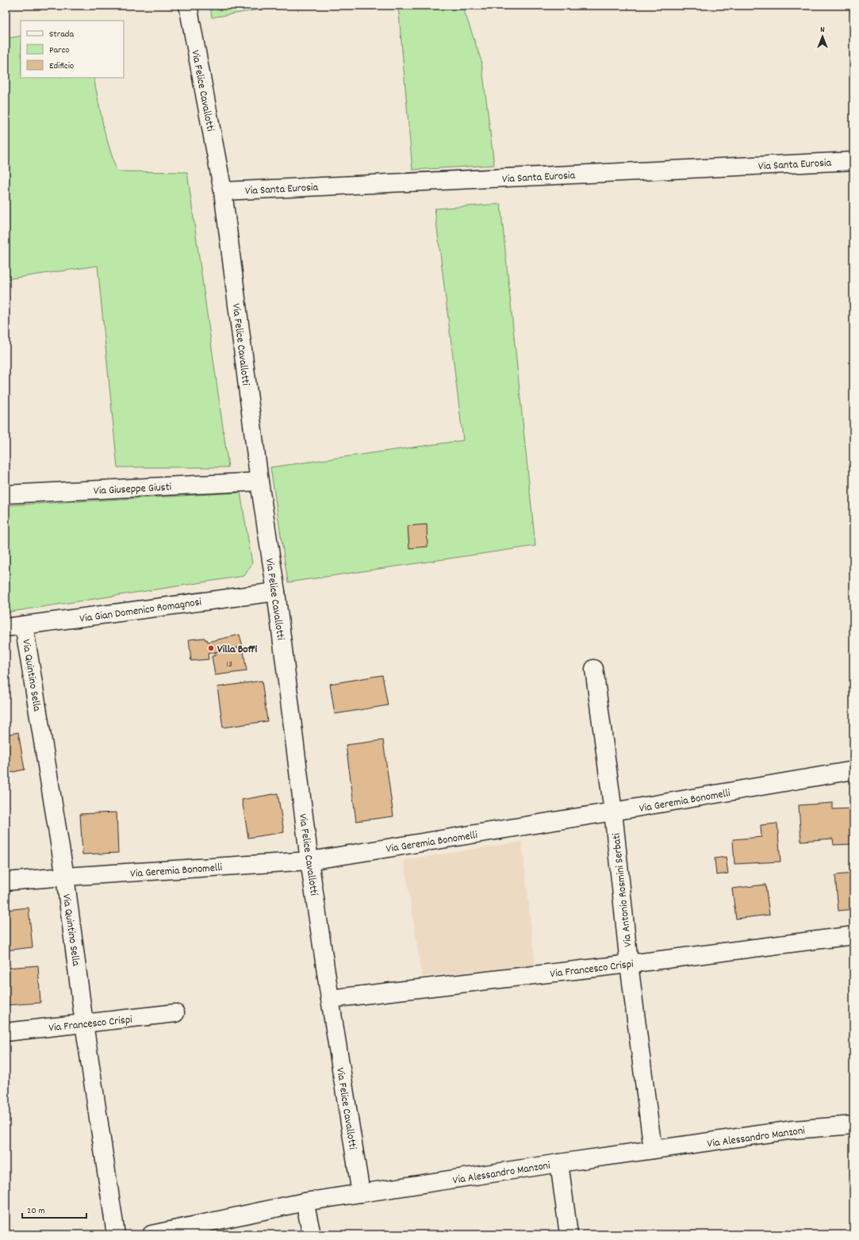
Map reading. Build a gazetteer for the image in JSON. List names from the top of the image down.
{
  "streets": {
    "street": [
      "Via Felice Cavallotti",
      "Via Santa Eurosia",
      "Via Giuseppe Giusti",
      "Via Gian Domenico Romagnosi",
      "Via Quintino Sella",
      "Via Geremia Bonomelli",
      "Via Antonio Rosmini Serbati",
      "Via Francesco Crispi",
      "Via Alessandro Manzoni"
    ]
  },
  "crossings": [
    ["Via Felice Cavallotti", "Via Santa Eurosia"],
    ["Via Felice Cavallotti", "Via Giuseppe Giusti"],
    ["Via Felice Cavallotti", "Via Gian Domenico Romagnosi"],
    ["Via Felice Cavallotti", "Via Geremia Bonomelli"],
    ["Via Felice Cavallotti", "Via Francesco Crispi"],
    ["Via Felice Cavallotti", "Via Alessandro Manzoni"],
    ["Via Gian Domenico Romagnosi", "Via Quintino Sella"],
    ["Via Quintino Sella", "Via Geremia Bonomelli"],
    ["Via Quintino Sella", "Via Francesco Crispi"],
    ["Via Geremia Bonomelli", "Via Antonio Rosmini Serbati"],
    ["Via Antonio Rosmini Serbati", "Via Francesco Crispi"],
    ["Via Antonio Rosmini Serbati", "Via Alessandro Manzoni"]
  ],
  "places": ["Villa Boffi"],
  "house_numbers": ["13"],
  "legend": ["Strada", "Parco", "Edificio"],
  "scale_bar": "20 m",
  "north": "top"
}
